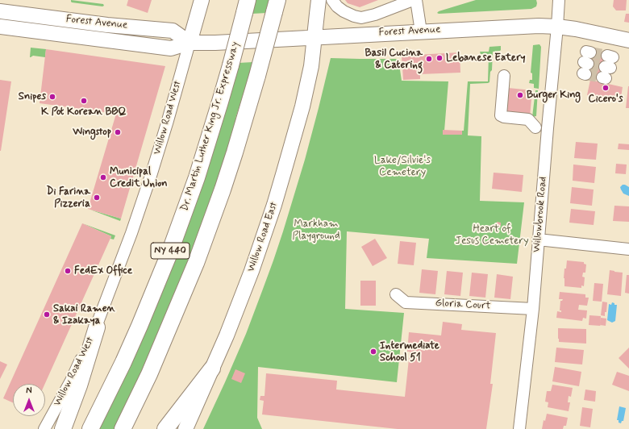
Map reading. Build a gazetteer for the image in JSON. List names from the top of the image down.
{
  "streets": {
    "highway": ["Dr. Martin Luther King Jr. Expressway", "NY 440"],
    "main road": ["Forest Avenue", "Willow Road West", "Willow Road East"],
    "street": ["Willowbrook Road", "Gloria Court"]
  },
  "crossings": [
    ["Forest Avenue", "Willow Road West"],
    ["Forest Avenue", "Willowbrook Road"],
    ["Forest Avenue", "Willow Road East"],
    ["Willowbrook Road", "Gloria Court"]
  ],
  "parks": ["Lake/Silvie's Cemetery", "Markham Playground", "Heart of Jesus Cemetery"],
  "places": [
    "Lebanese Eatery",
    "Basil Cucina & Catering",
    "Cicero's",
    "Burger King",
    "Snipes",
    "K Pot Korean BBQ",
    "Wingstop",
    "Municipal Credit Union",
    "Di Farina Pizzeria",
    "FedEx Office",
    "Sakai Ramen & Izakaya",
    "Intermediate School 51"
  ],
  "north": "top"
}
